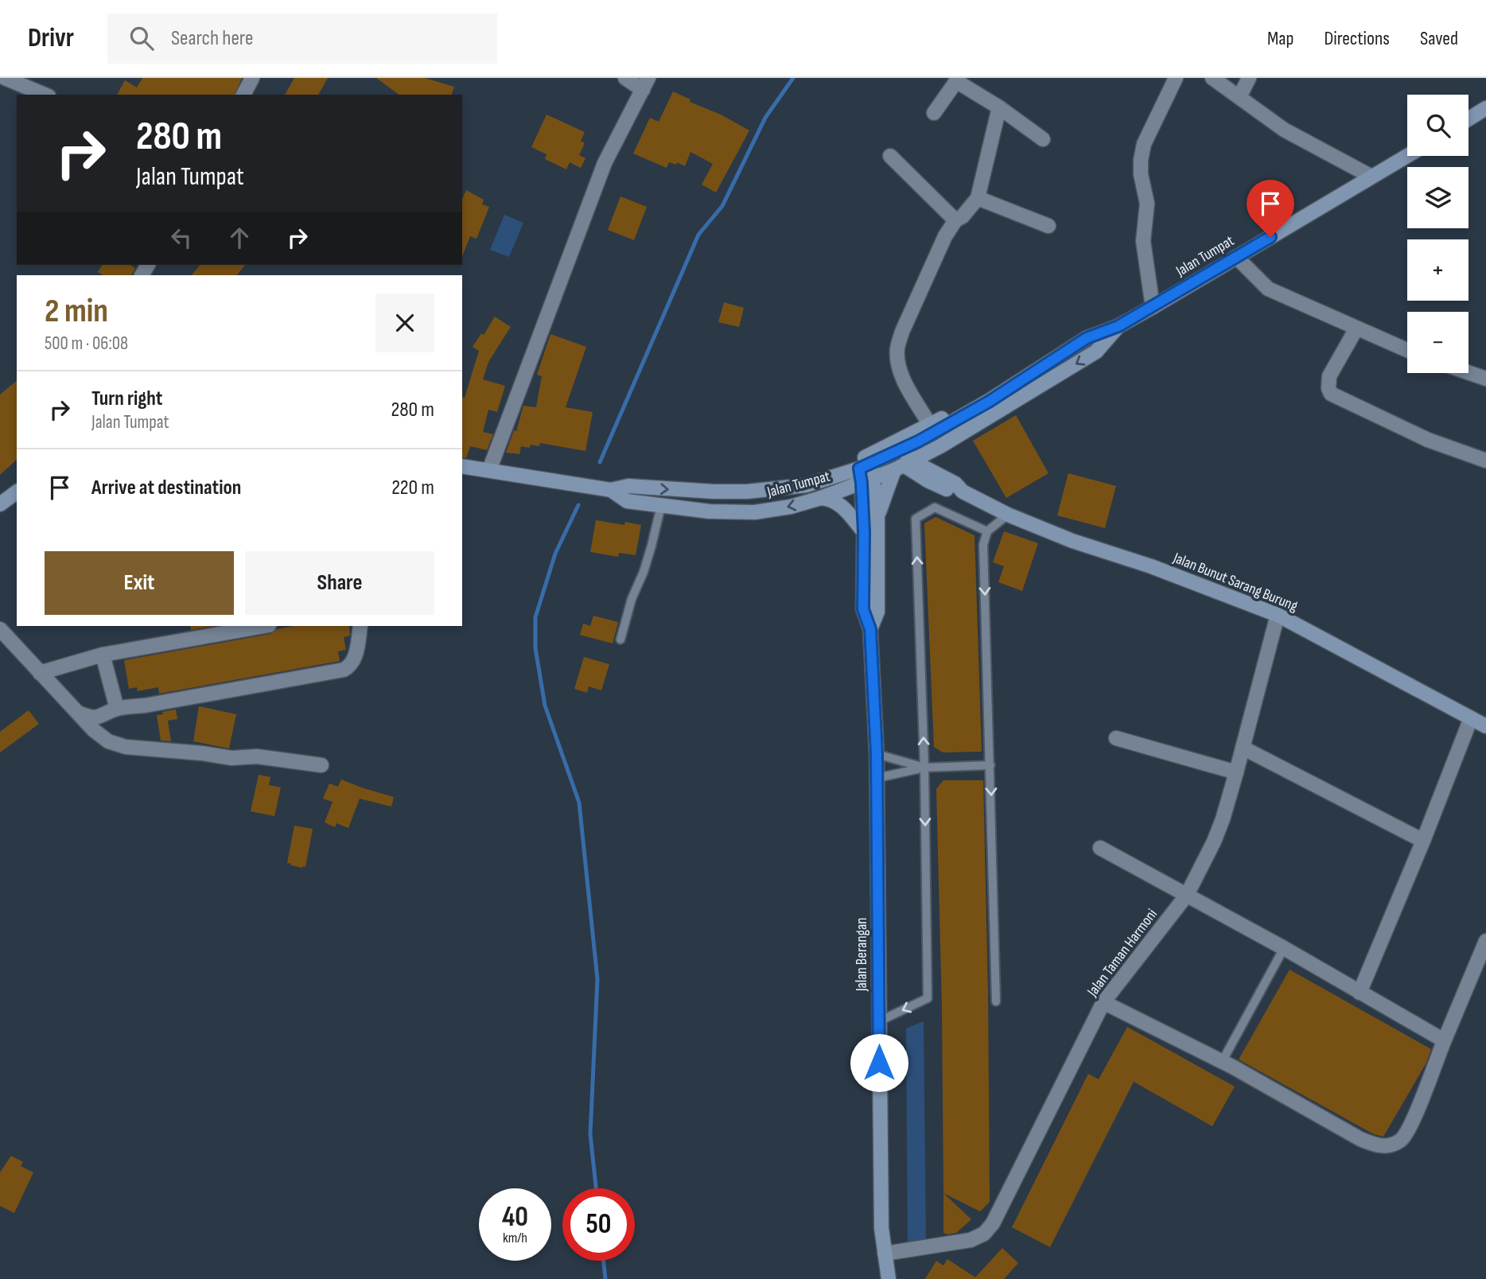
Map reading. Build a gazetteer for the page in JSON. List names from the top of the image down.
{
  "streets": {
    "main road": ["Jalan Tumpat", "Jalan Bunut Sarang Burung", "Jalan Berangan"],
    "street": ["Jalan Taman Harmoni"]
  },
  "crossings": [
    ["Jalan Tumpat", "Jalan Bunut Sarang Burung"],
    ["Jalan Tumpat", "Jalan Berangan"],
    ["Jalan Bunut Sarang Burung", "Jalan Taman Harmoni"],
    ["Jalan Taman Harmoni", "Jalan Berangan"]
  ],
  "page": {
    "header": "Drivr",
    "search": "Search here",
    "nav": ["Map", "Directions", "Saved"],
    "map_buttons": ["+", "−"],
    "turn": ["280 m", "Jalan Tumpat"],
    "heading": ["2 min", "500 m · 06:08"],
    "list": [
      {
        "name": "Turn right",
        "note": "Jalan Tumpat",
        "value": "280 m"
      },
      {
        "name": "Arrive at destination",
        "value": "220 m"
      }
    ],
    "buttons": ["Exit", "Share"],
    "speed": "40 km/h",
    "limit": "50"
  }
}
